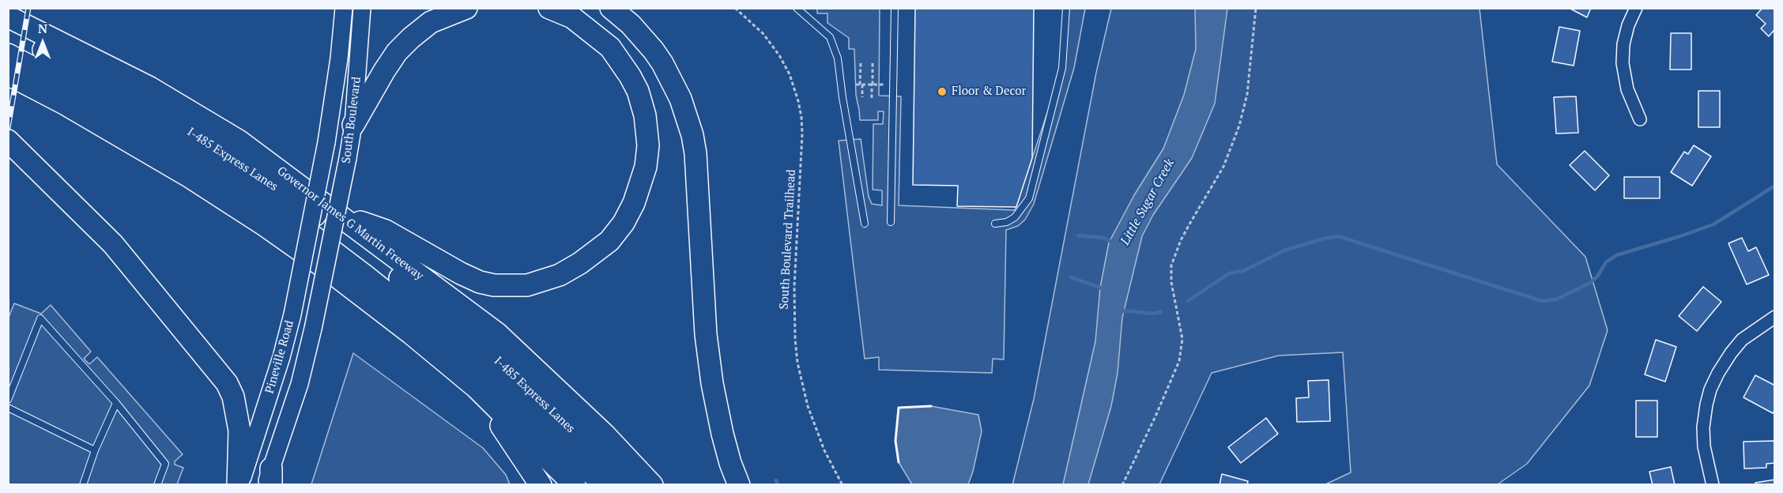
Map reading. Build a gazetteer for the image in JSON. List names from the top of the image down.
{
  "streets": {
    "highway": ["I-485 Express Lanes", "Governor James G Martin Freeway"],
    "main road": ["South Boulevard", "Pineville Road"],
    "path": ["South Boulevard Trailhead"]
  },
  "crossings": [
    ["South Boulevard", "Governor James G Martin Freeway"],
    ["South Boulevard", "Pineville Road"],
    ["Governor James G Martin Freeway", "Pineville Road"]
  ],
  "water": ["Little Sugar Creek"],
  "places": ["Floor & Decor"],
  "north": "top"
}
